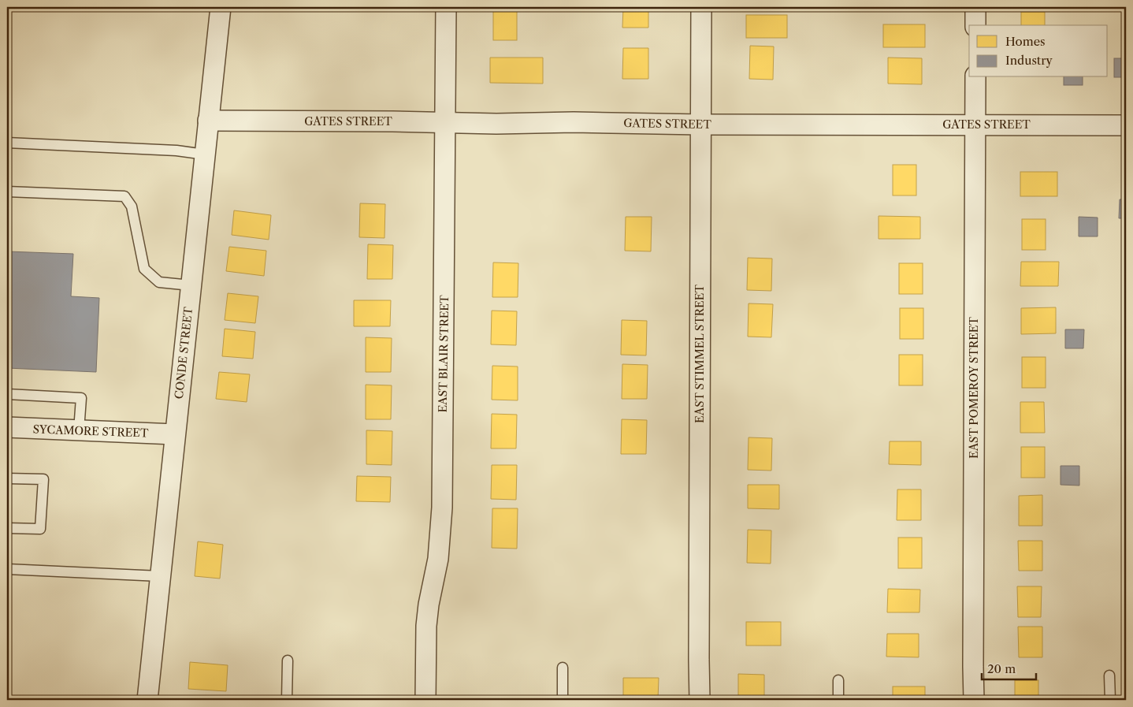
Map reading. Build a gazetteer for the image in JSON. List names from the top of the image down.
{
  "streets": {
    "street": [
      "GATES STREET",
      "CONDE STREET",
      "EAST BLAIR STREET",
      "EAST STIMMEL STREET",
      "EAST POMEROY STREET",
      "SYCAMORE STREET"
    ]
  },
  "crossings": [
    ["GATES STREET", "CONDE STREET"],
    ["GATES STREET", "EAST BLAIR STREET"],
    ["GATES STREET", "EAST STIMMEL STREET"],
    ["GATES STREET", "EAST POMEROY STREET"],
    ["CONDE STREET", "SYCAMORE STREET"]
  ],
  "legend": ["Homes", "Industry"],
  "scale_bar": "20 m"
}
